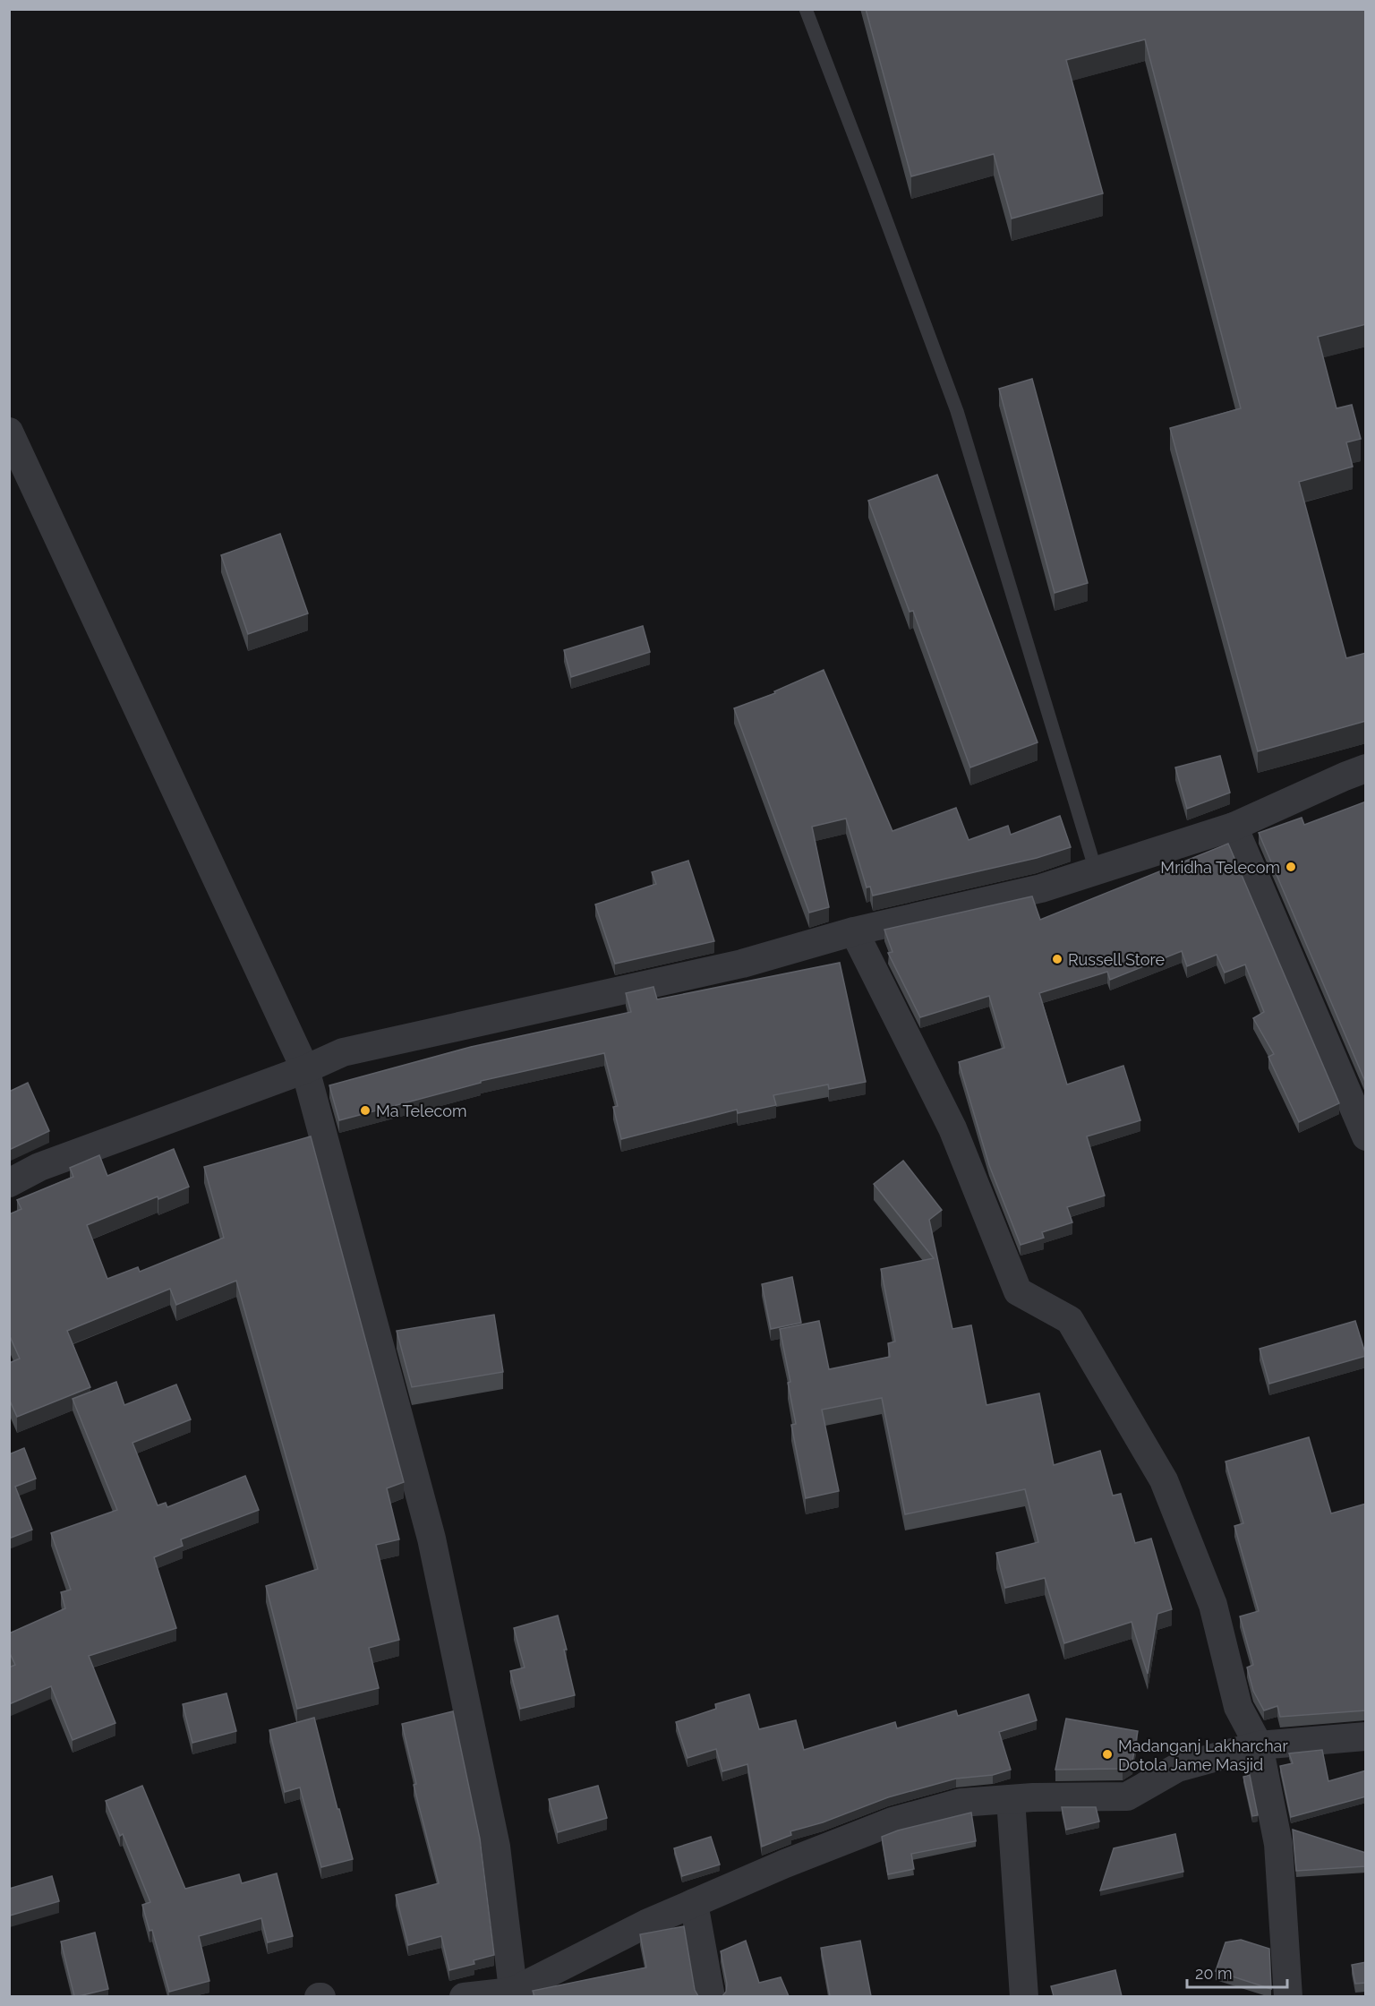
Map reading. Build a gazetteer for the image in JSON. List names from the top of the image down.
{
  "places": [
    "Mridha Telecom",
    "Russell Store",
    "Ma Telecom",
    "Madanganj Lakharchar Dotola Jame Masjid"
  ],
  "scale_bar": "20 m"
}
